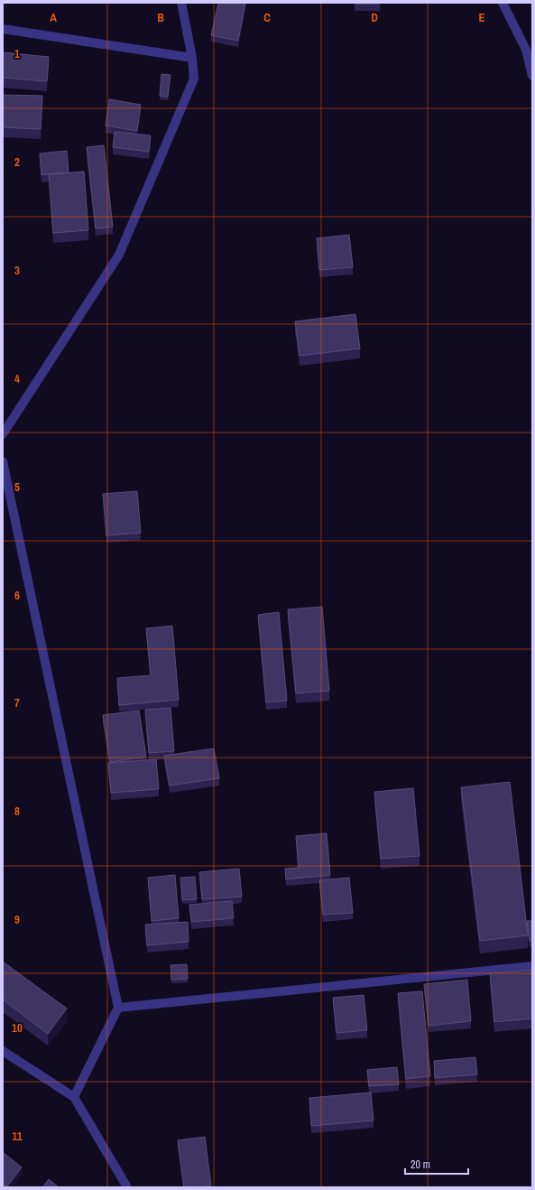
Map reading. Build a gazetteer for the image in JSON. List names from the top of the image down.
{
  "scale_bar": "20 m",
  "grid": {
    "columns": [
      "A",
      "B",
      "C",
      "D",
      "E"
    ],
    "rows": [
      "1",
      "2",
      "3",
      "4",
      "5",
      "6",
      "7",
      "8",
      "9",
      "10",
      "11"
    ]
  }
}
